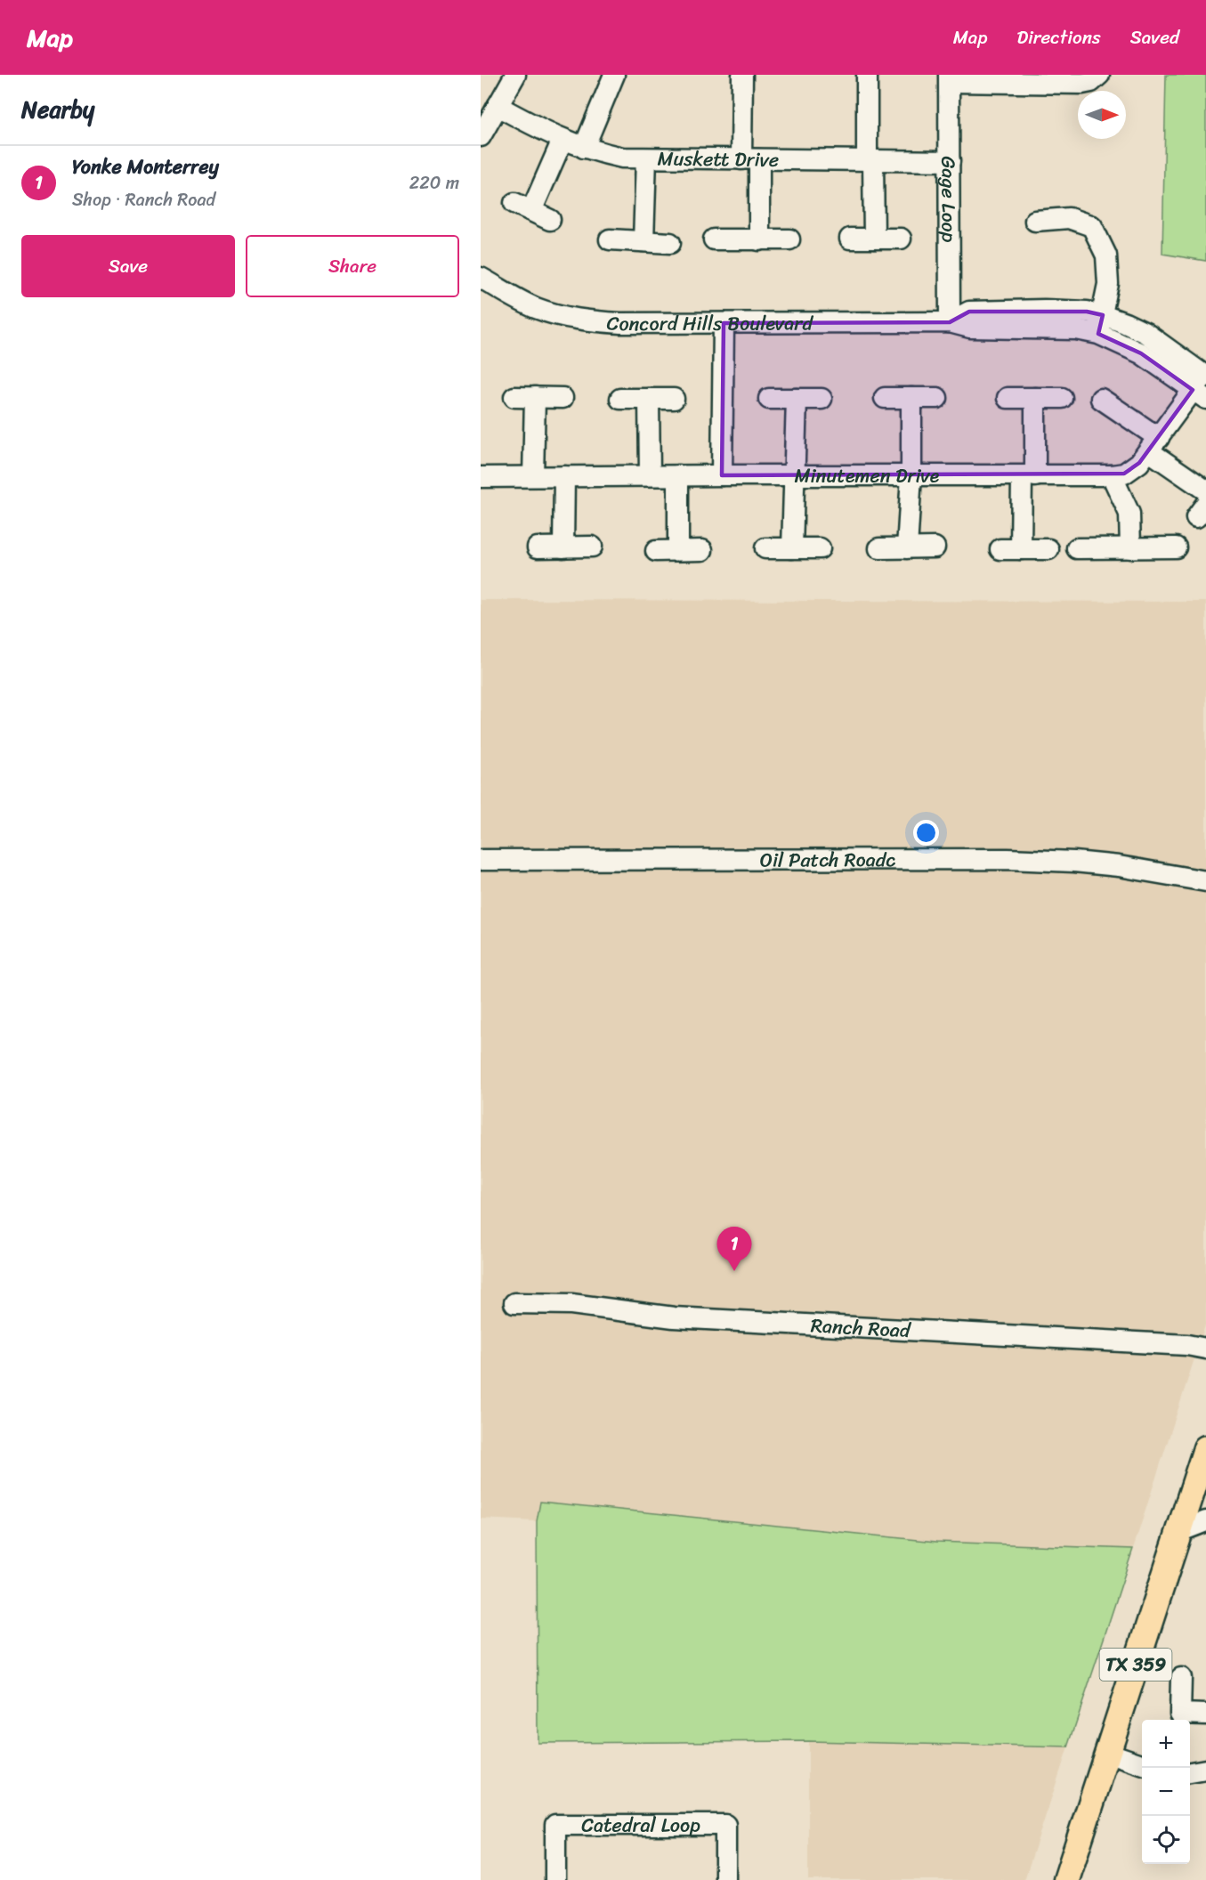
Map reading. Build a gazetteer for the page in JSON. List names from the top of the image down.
{
  "streets": {
    "main road": ["TX 359"],
    "street": [
      "Muskett Drive",
      "Gage Loop",
      "Concord Hills Boulevard",
      "Minutemen Drive",
      "Oil Patch Roadc",
      "Ranch Road",
      "Catedral Loop"
    ]
  },
  "crossings": [
    ["Muskett Drive", "Gage Loop"],
    ["Gage Loop", "Concord Hills Boulevard"],
    ["Concord Hills Boulevard", "Minutemen Drive"]
  ],
  "north": "right",
  "page": {
    "header": "Map",
    "nav": ["Map", "Directions", "Saved"],
    "heading": "Nearby",
    "list": [
      {
        "mark": "1",
        "name": "Yonke Monterrey",
        "note": "Shop · Ranch Road",
        "value": "220 m"
      }
    ],
    "buttons": ["Save", "Share"],
    "pins": "1",
    "map_buttons": ["+", "−"]
  }
}
